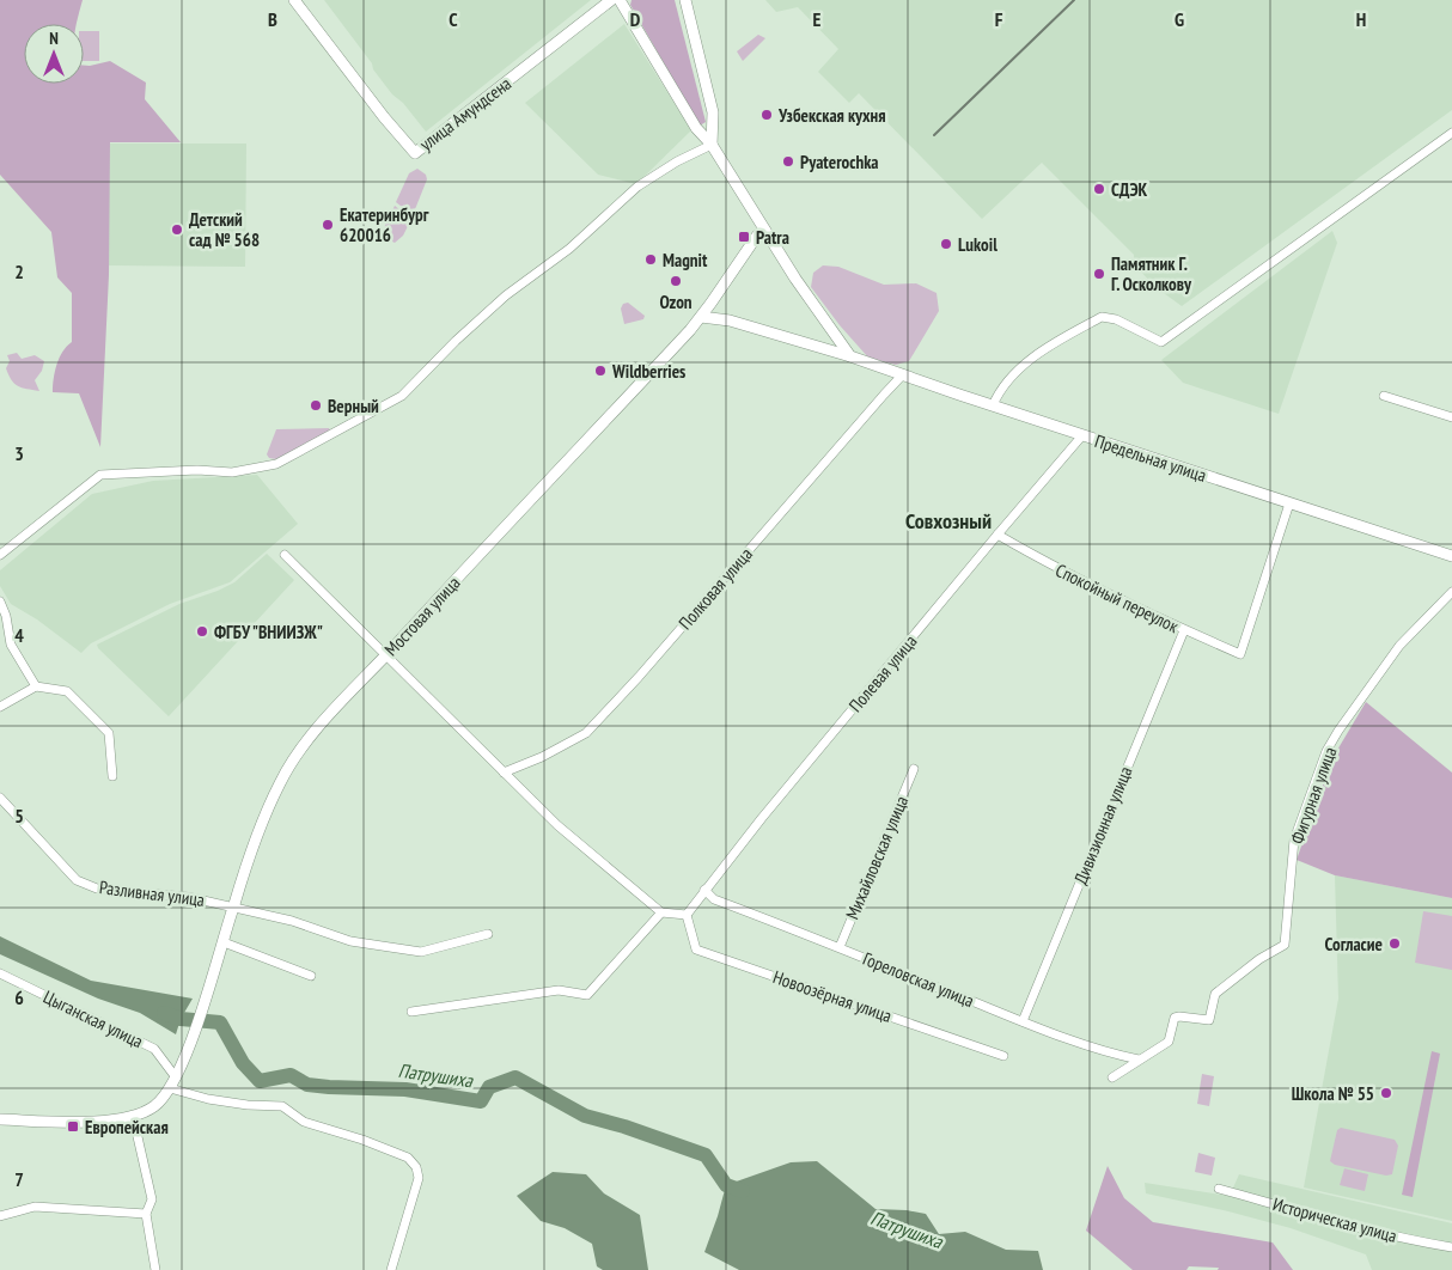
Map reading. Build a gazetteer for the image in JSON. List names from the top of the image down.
{
  "streets": {
    "street": [
      "улица Амундсена",
      "Предельная улица",
      "Полковая улица",
      "Спокойный переулок",
      "Мостовая улица",
      "Полевая улица",
      "Фигурная улица",
      "Дивизионная улица",
      "Михайловская улица",
      "Разливная улица",
      "Гореловская улица",
      "Новоозёрная улица",
      "Цыганская улица",
      "Историческая улица"
    ]
  },
  "crossings": [
    ["Предельная улица", "Полковая улица"],
    ["Предельная улица", "Спокойный переулок"],
    ["Предельная улица", "Мостовая улица"],
    ["Предельная улица", "Полевая улица"],
    ["Спокойный переулок", "Полевая улица"],
    ["Спокойный переулок", "Дивизионная улица"],
    ["Мостовая улица", "Разливная улица"],
    ["Мостовая улица", "Цыганская улица"],
    ["Полевая улица", "Гореловская улица"],
    ["Полевая улица", "Новоозёрная улица"],
    ["Фигурная улица", "Гореловская улица"],
    ["Дивизионная улица", "Гореловская улица"],
    ["Михайловская улица", "Гореловская улица"]
  ],
  "districts": ["Совхозный"],
  "water": ["Патрушиха"],
  "places": {
    "other": [
      "Узбекская кухня",
      "Pyaterochka",
      "СДЭК",
      "Екатеринбург 620016",
      "Детский сад № 568",
      "Lukoil",
      "Magnit",
      "Памятник Г. Г. Осколкову",
      "Ozon",
      "Wildberries",
      "Верный",
      "ФГБУ \"ВНИИЗЖ\"",
      "Согласие",
      "Школа № 55"
    ],
    "transit": ["Patra", "Европейская"]
  },
  "north": "top",
  "grid": {
    "columns": [
      "B",
      "C",
      "D",
      "E",
      "F",
      "G",
      "H"
    ],
    "rows": [
      "2",
      "3",
      "4",
      "5",
      "6",
      "7"
    ]
  }
}
